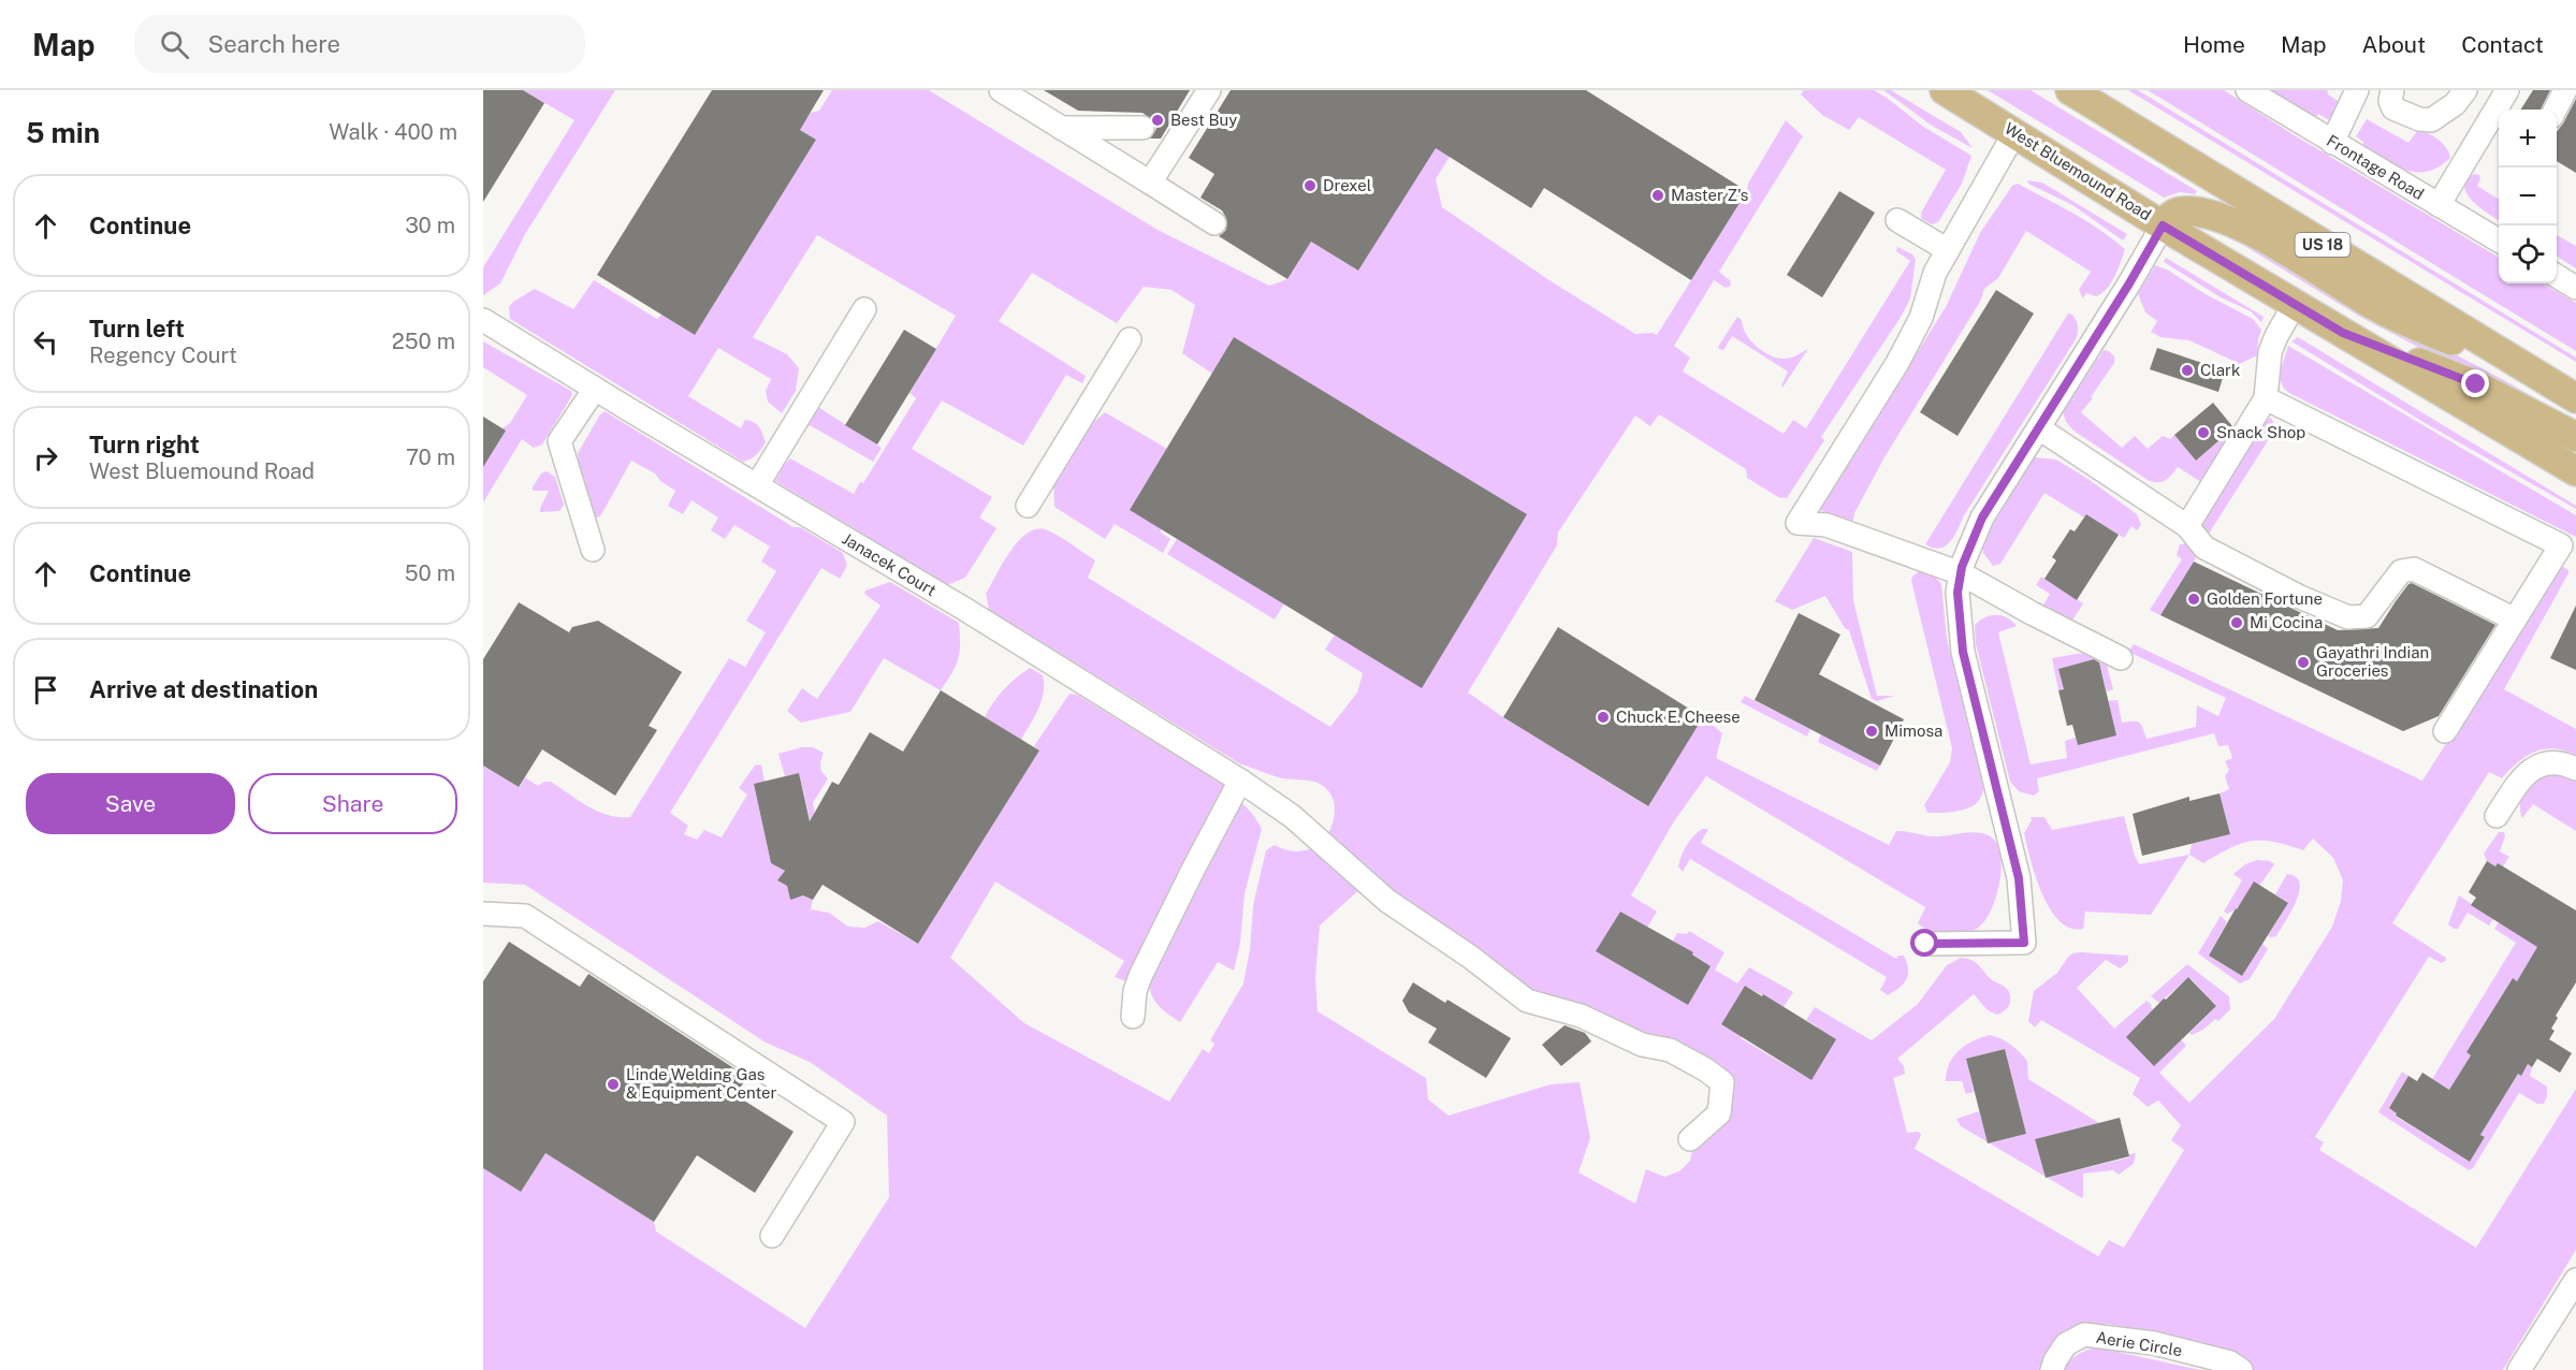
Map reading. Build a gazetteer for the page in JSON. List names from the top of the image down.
{
  "streets": {
    "main road": ["West Bluemound Road", "US 18"],
    "street": ["Frontage Road", "Janacek Court", "Aerie Circle"]
  },
  "places": [
    "Best Buy",
    "Drexel",
    "Master Z's",
    "Clark",
    "Snack Shop",
    "Golden Fortune",
    "Mi Cocina",
    "Gayathri Indian Groceries",
    "Chuck E. Cheese",
    "Mimosa",
    "Linde Welding Gas & Equipment Center"
  ],
  "page": {
    "header": "Map",
    "search": "Search here",
    "nav": [
      "Home",
      "Map",
      "About",
      "Contact"
    ],
    "heading": ["5 min", "Walk · 400 m"],
    "map_buttons": ["+", "−"],
    "list": [
      ["Continue", "30 m"],
      ["Turn left", "Regency Court", "250 m"],
      ["Turn right", "West Bluemound Road", "70 m"],
      ["Continue", "50 m"],
      "Arrive at destination"
    ],
    "buttons": ["Save", "Share"]
  }
}
